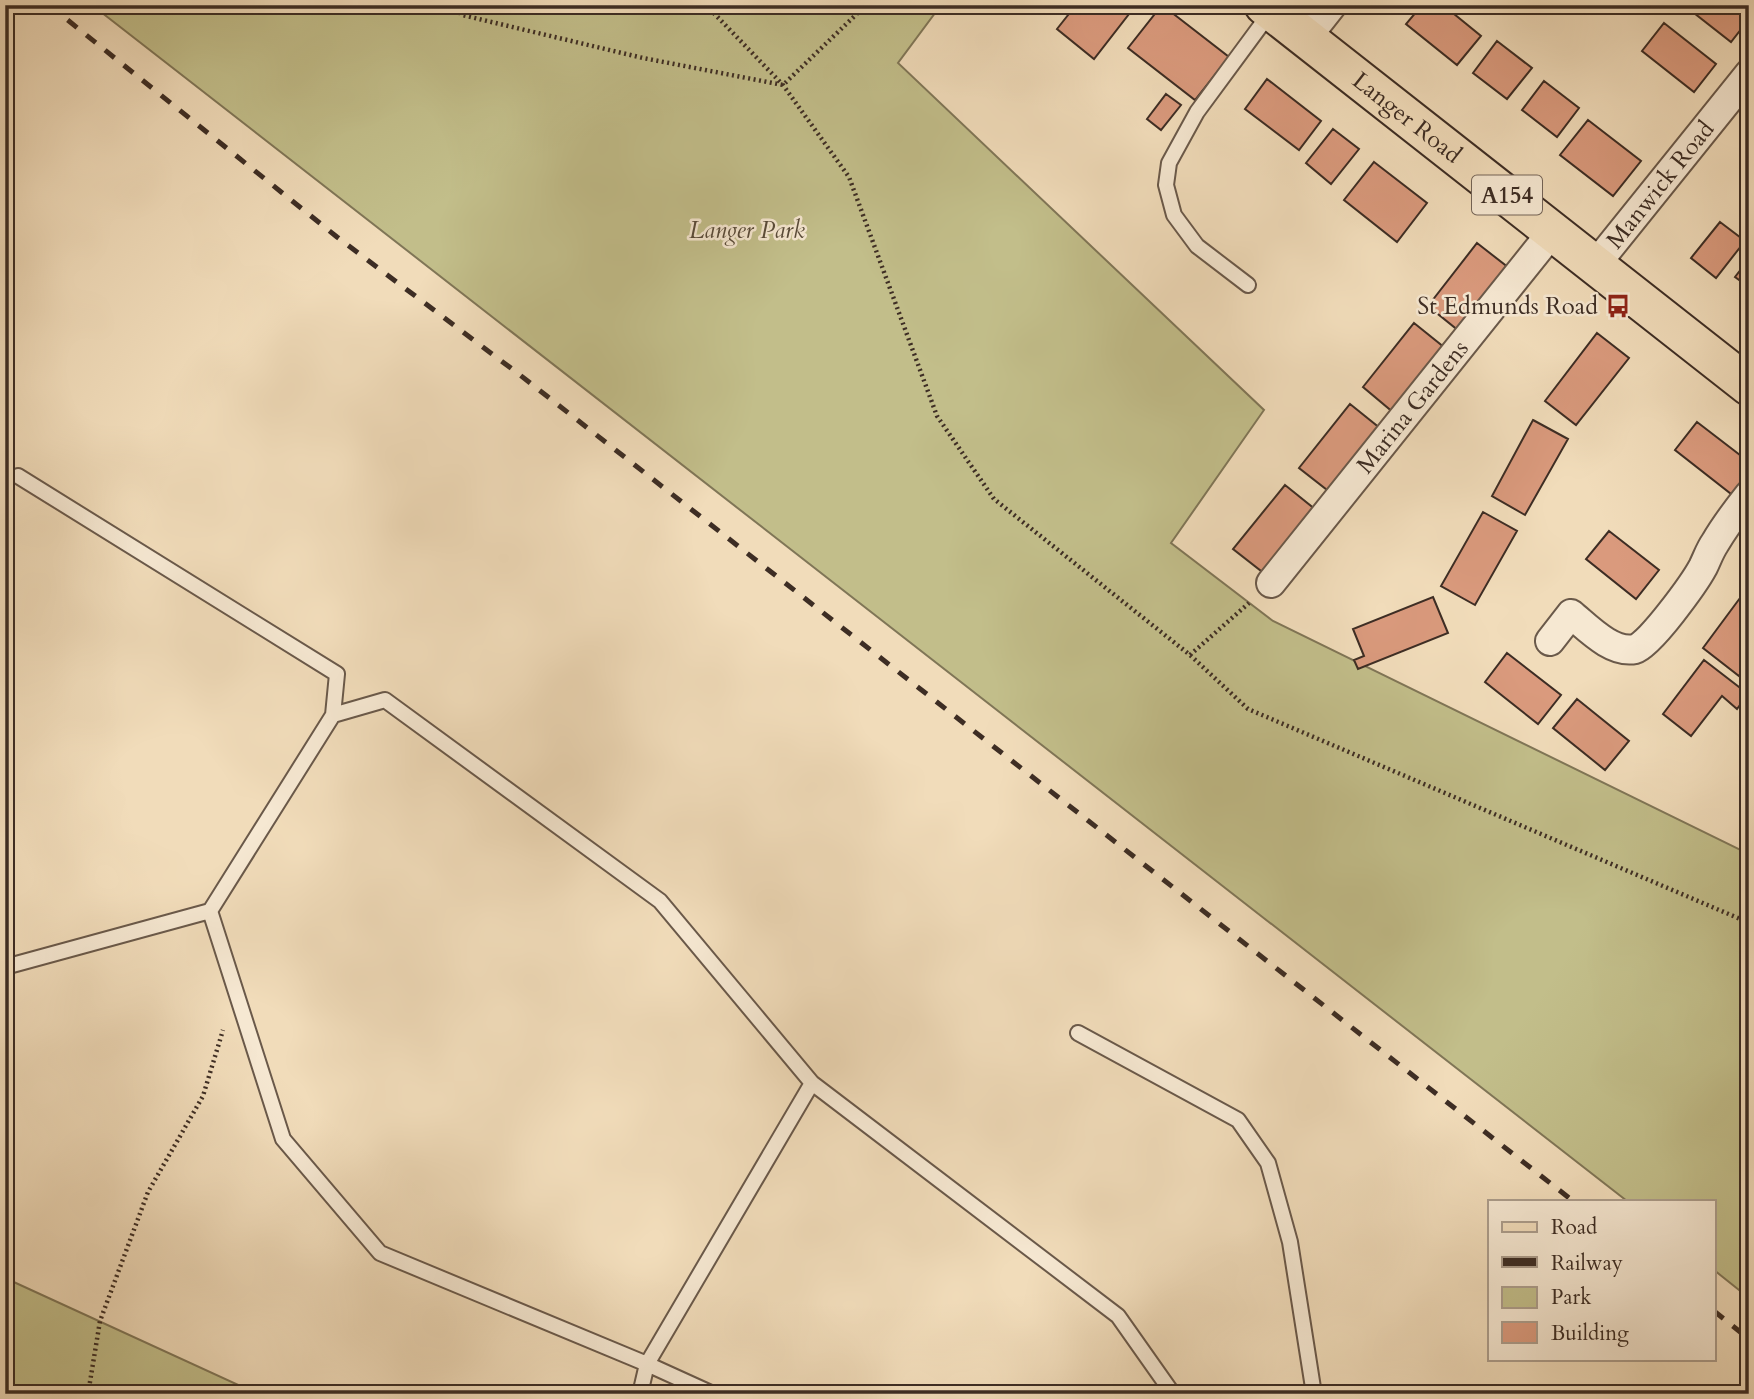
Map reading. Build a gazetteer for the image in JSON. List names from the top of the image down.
{
  "streets": {
    "main road": ["Langer Road", "A154"],
    "street": ["Manwick Road", "Marina Gardens"]
  },
  "crossings": [
    ["Langer Road", "Manwick Road"],
    ["Langer Road", "Marina Gardens"]
  ],
  "parks": ["Langer Park"],
  "places": {
    "bus stop": ["St Edmunds Road"]
  },
  "legend": [
    "Road",
    "Railway",
    "Park",
    "Building"
  ]
}
